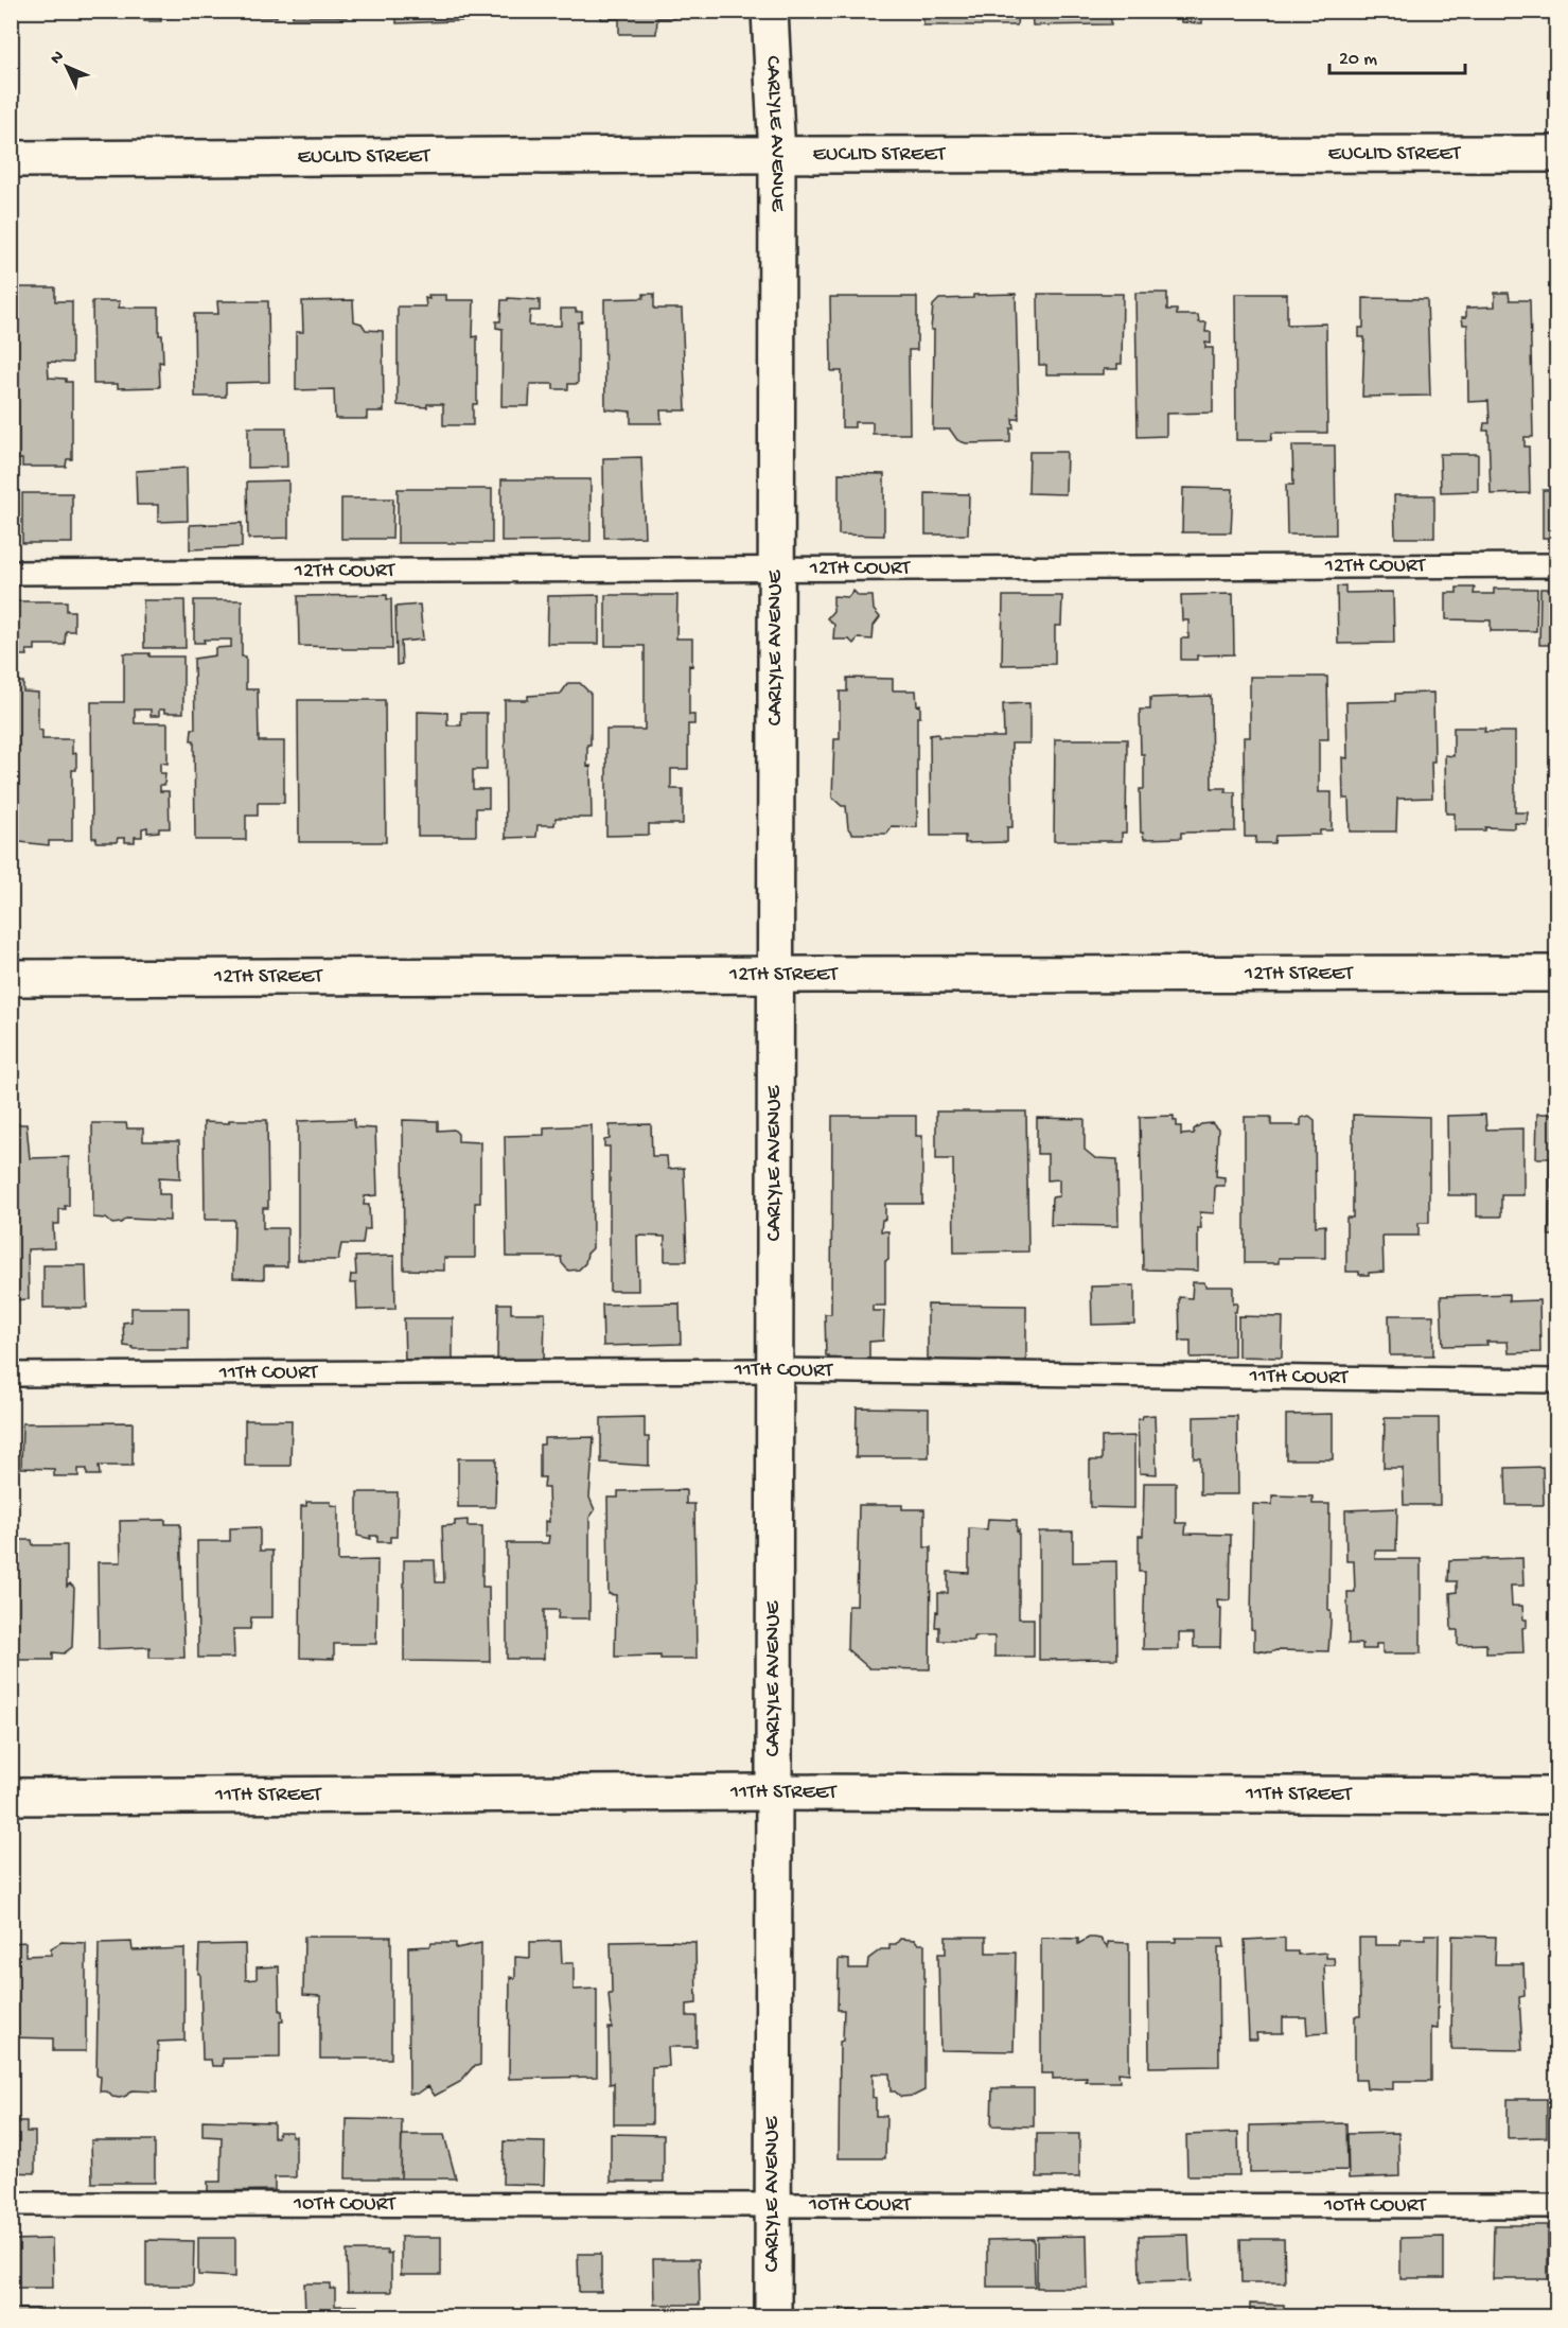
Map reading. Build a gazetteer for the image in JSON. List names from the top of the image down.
{
  "streets": {
    "street": [
      "CARLYLE AVENUE",
      "EUCLID STREET",
      "12TH STREET",
      "11TH STREET"
    ],
    "lane": ["12TH COURT", "11TH COURT", "10TH COURT"]
  },
  "crossings": [
    ["CARLYLE AVENUE", "EUCLID STREET"],
    ["CARLYLE AVENUE", "12TH COURT"],
    ["CARLYLE AVENUE", "12TH STREET"],
    ["CARLYLE AVENUE", "11TH COURT"],
    ["CARLYLE AVENUE", "11TH STREET"],
    ["CARLYLE AVENUE", "10TH COURT"]
  ],
  "scale_bar": "20 m",
  "north": "top left"
}
